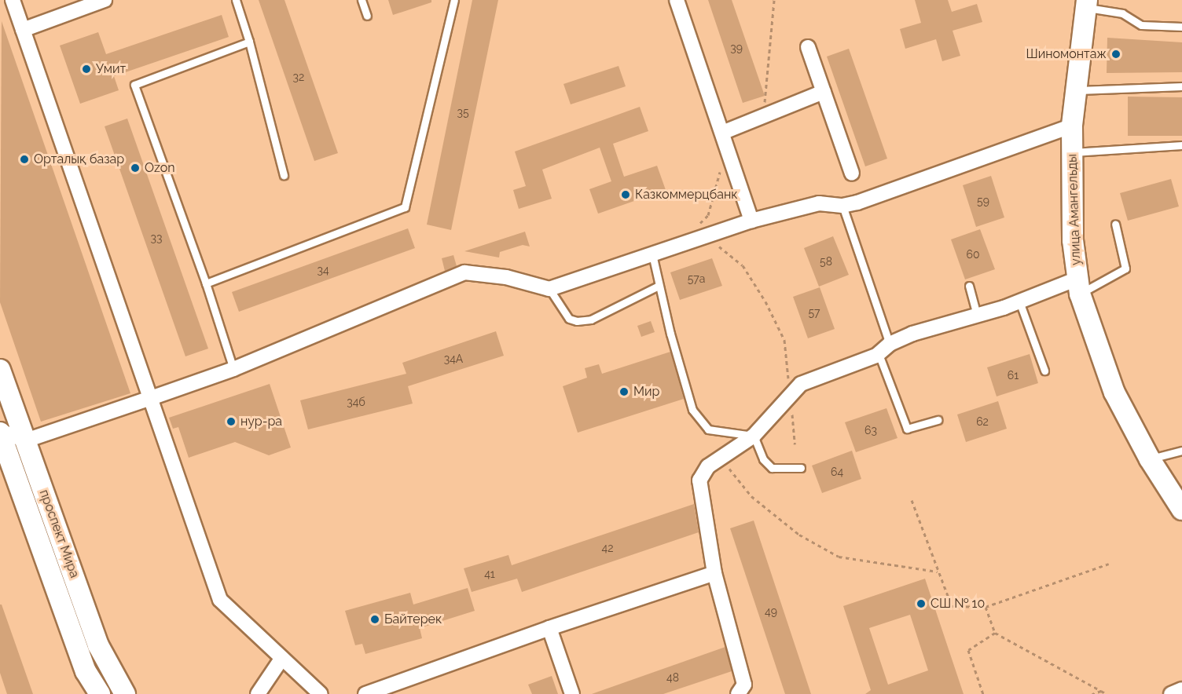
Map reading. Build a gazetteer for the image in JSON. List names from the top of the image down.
{
  "streets": {
    "main road": ["улица Амангельды", "проспект Мира"]
  },
  "places": [
    "Шиномонтаж",
    "Умит",
    "Орталық базар",
    "Ozon",
    "Казкоммерцбанк",
    "Мир",
    "нур-ра",
    "СШ № 10",
    "Байтерек"
  ],
  "house_numbers": [
    "39",
    "32",
    "35",
    "59",
    "33",
    "60",
    "58",
    "34",
    "57а",
    "57",
    "34А",
    "61",
    "34б",
    "62",
    "63",
    "64",
    "42",
    "41",
    "49",
    "48"
  ]
}
